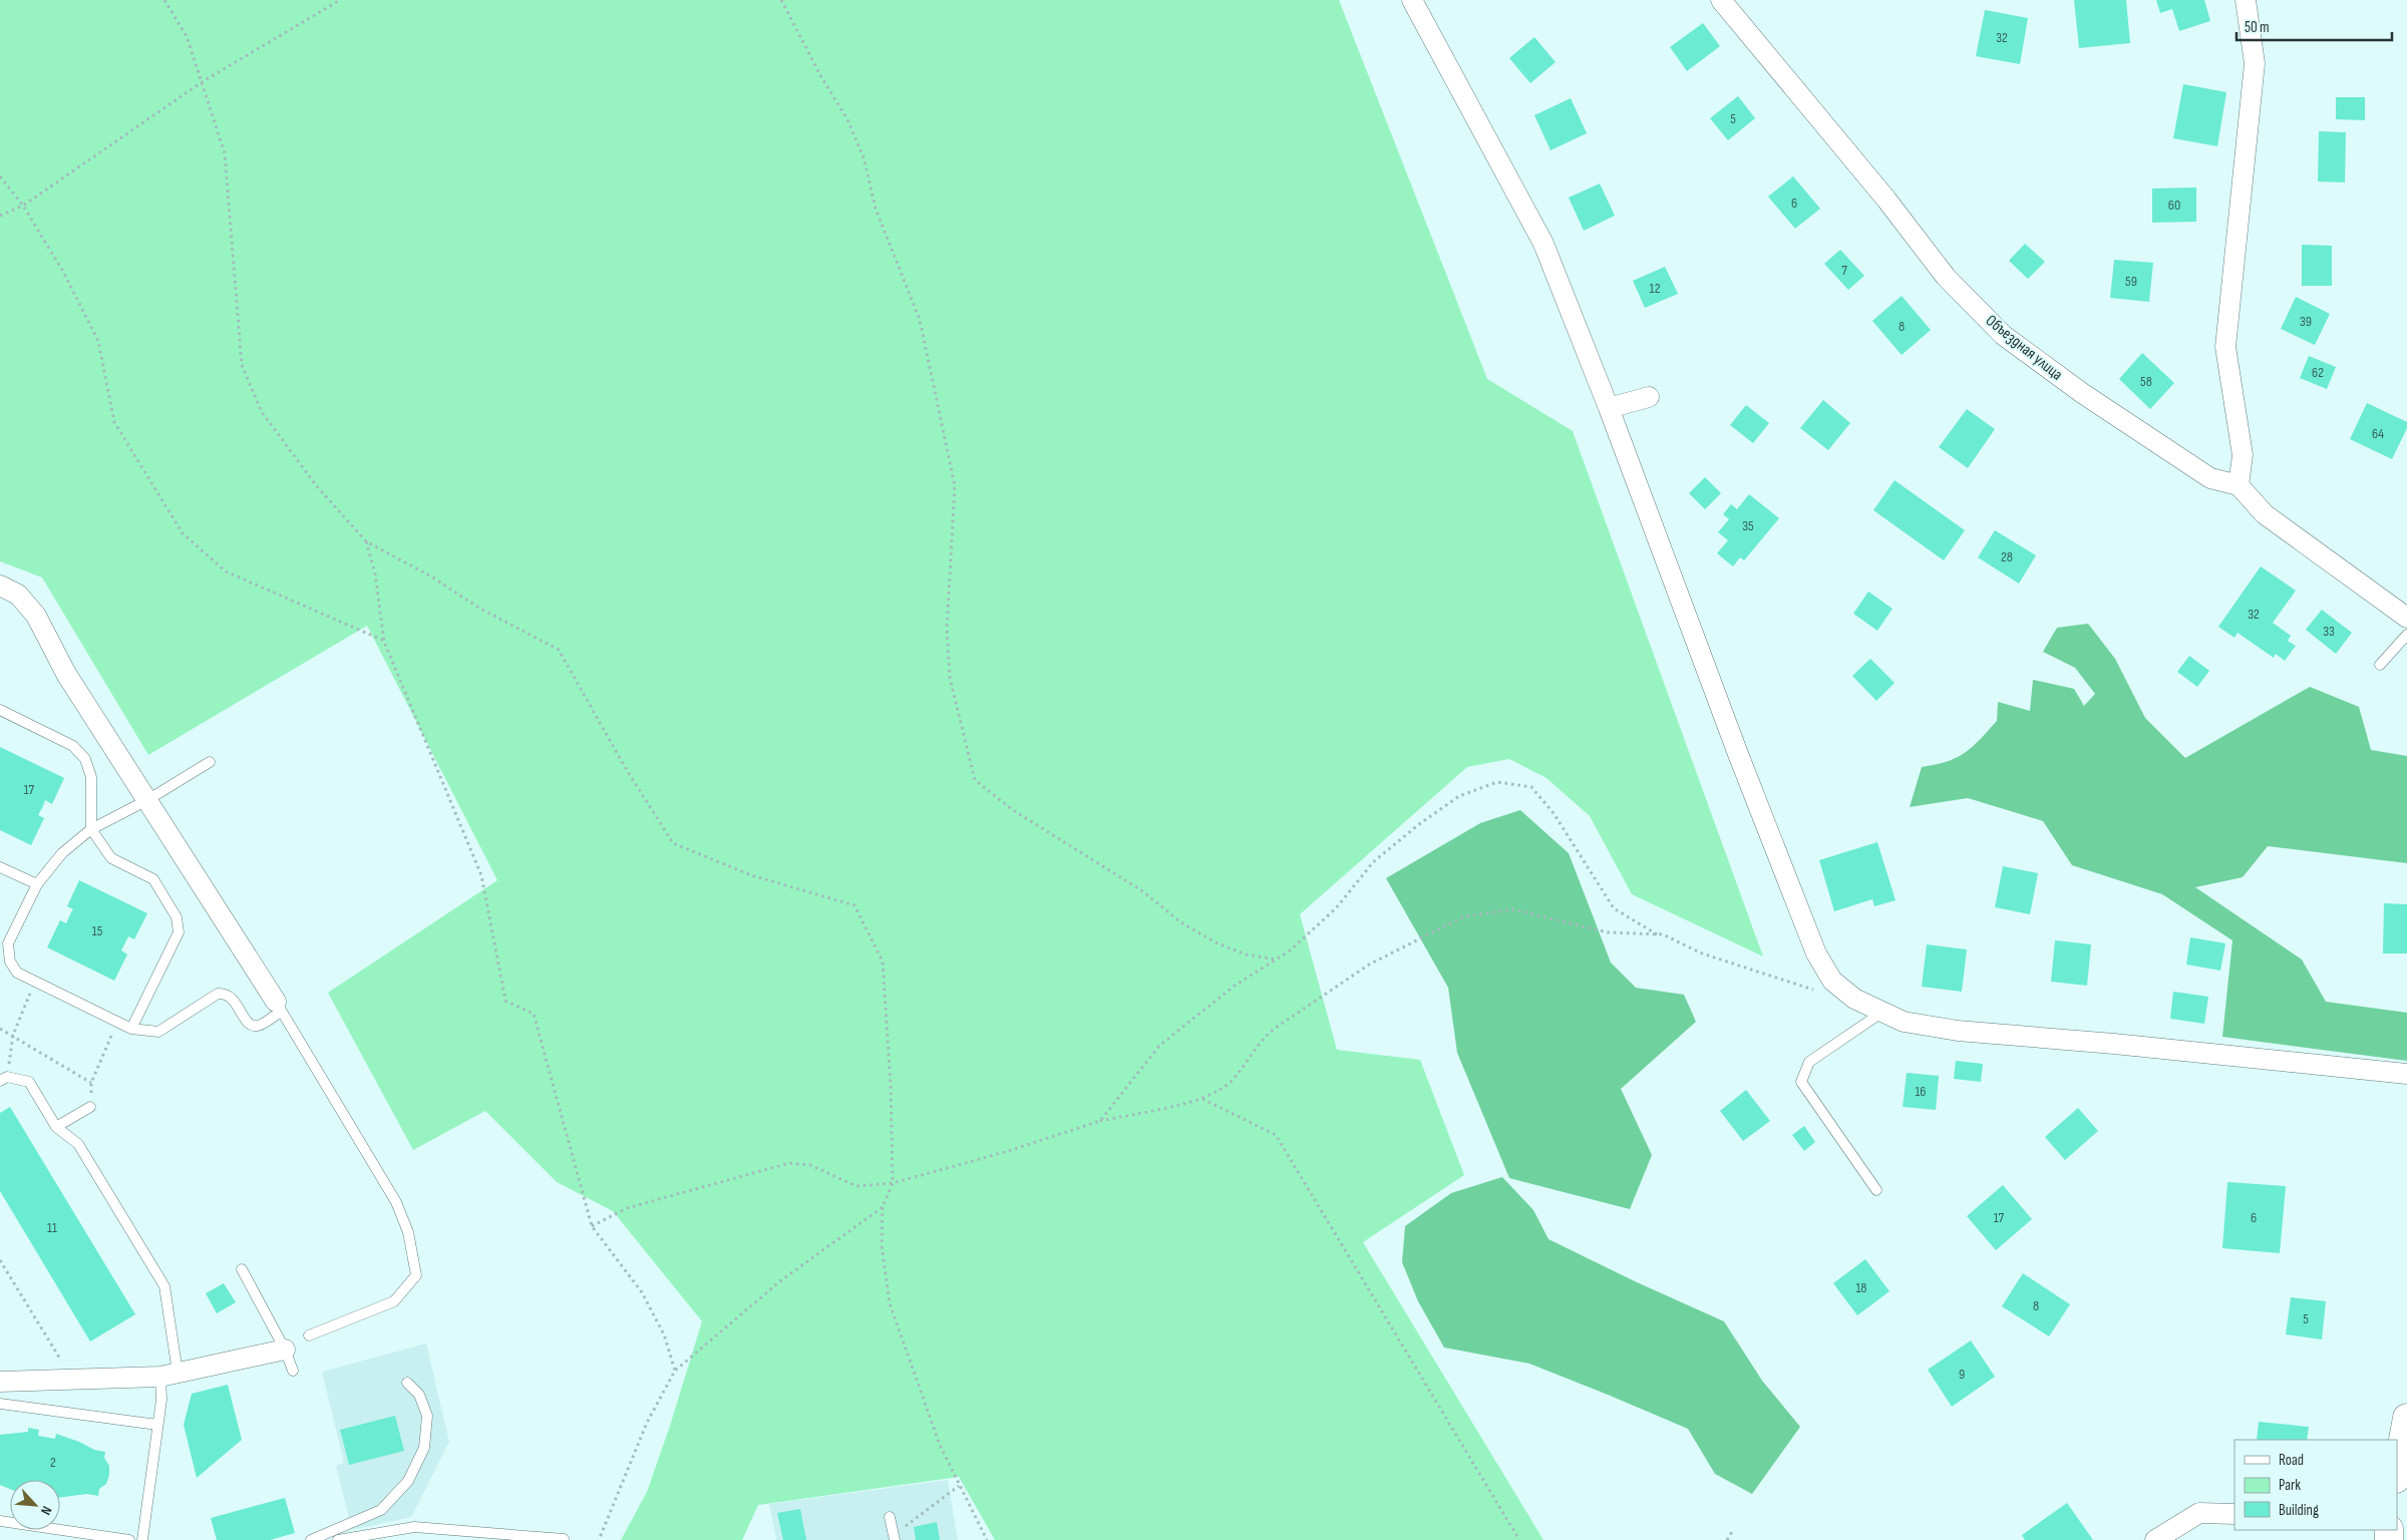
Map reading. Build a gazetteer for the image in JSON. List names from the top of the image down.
{
  "streets": {
    "street": ["Объездная улица"]
  },
  "house_numbers": [
    "32",
    "5",
    "6",
    "60",
    "7",
    "59",
    "12",
    "39",
    "8",
    "62",
    "58",
    "64",
    "35",
    "28",
    "32",
    "33",
    "17",
    "15",
    "16",
    "17",
    "6",
    "11",
    "18",
    "8",
    "5",
    "9",
    "2"
  ],
  "legend": ["Road", "Park", "Building"],
  "scale_bar": "50 m",
  "north": "bottom right"
}
